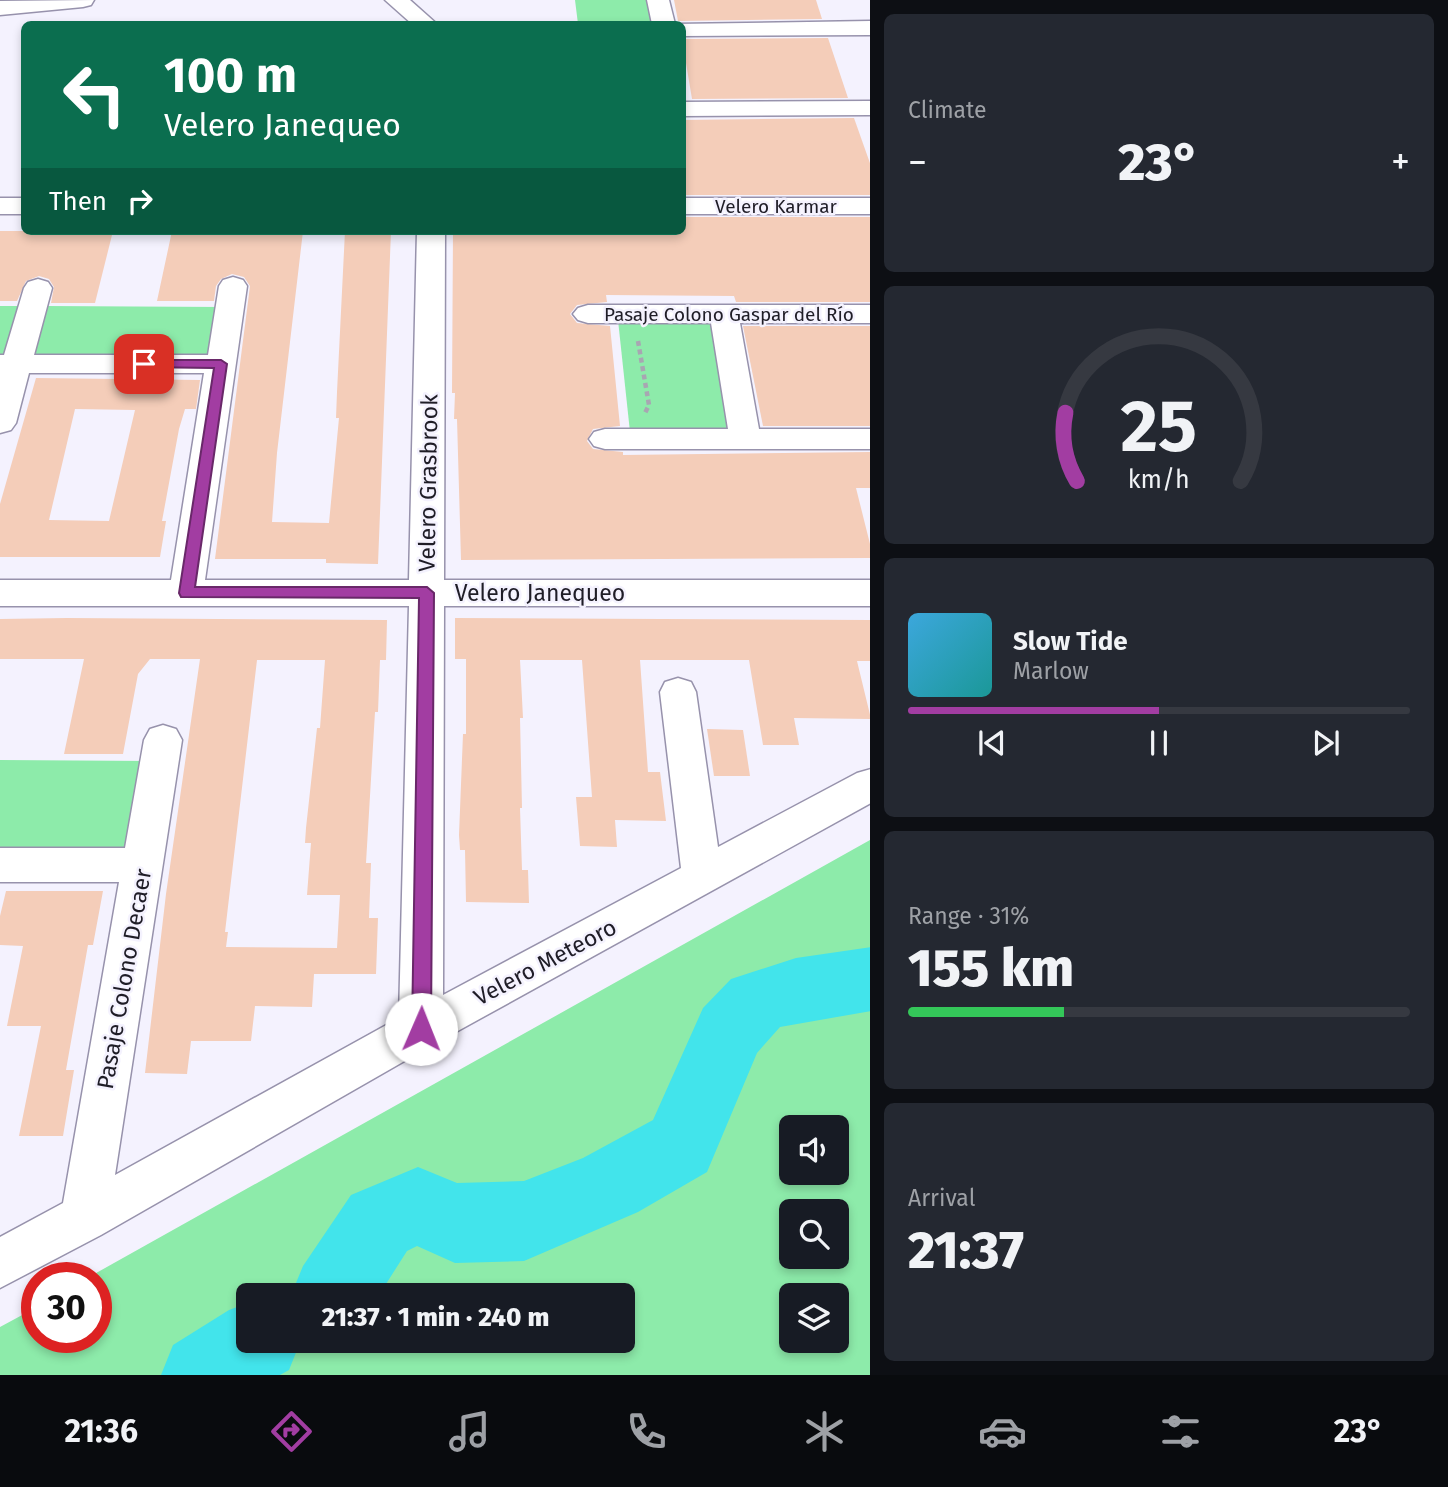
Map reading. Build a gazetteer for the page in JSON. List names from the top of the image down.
{
  "streets": {
    "street": [
      "Velero Karmar",
      "Pasaje Colono Gaspar del Río",
      "Velero Grasbrook",
      "Velero Janequeo",
      "Velero Meteoro",
      "Pasaje Colono Decaer"
    ]
  },
  "crossings": [
    ["Velero Grasbrook", "Velero Janequeo"],
    ["Velero Grasbrook", "Velero Meteoro"],
    ["Velero Meteoro", "Pasaje Colono Decaer"]
  ],
  "page": {
    "tile": [
      "Climate",
      ["Range · 31%", "155 km"],
      ["Arrival", "21:37"]
    ],
    "turn": ["100 m", "Velero Janequeo"],
    "heat": ["−", "23°", "+"],
    "then": "Then",
    "song": ["Slow Tide", "Marlow"],
    "limit": "30",
    "trip": "21:37 · 1 min · 240 m",
    "tabs": ["21:36", "23°"],
    "gauge": ["25", "km/h"]
  }
}
